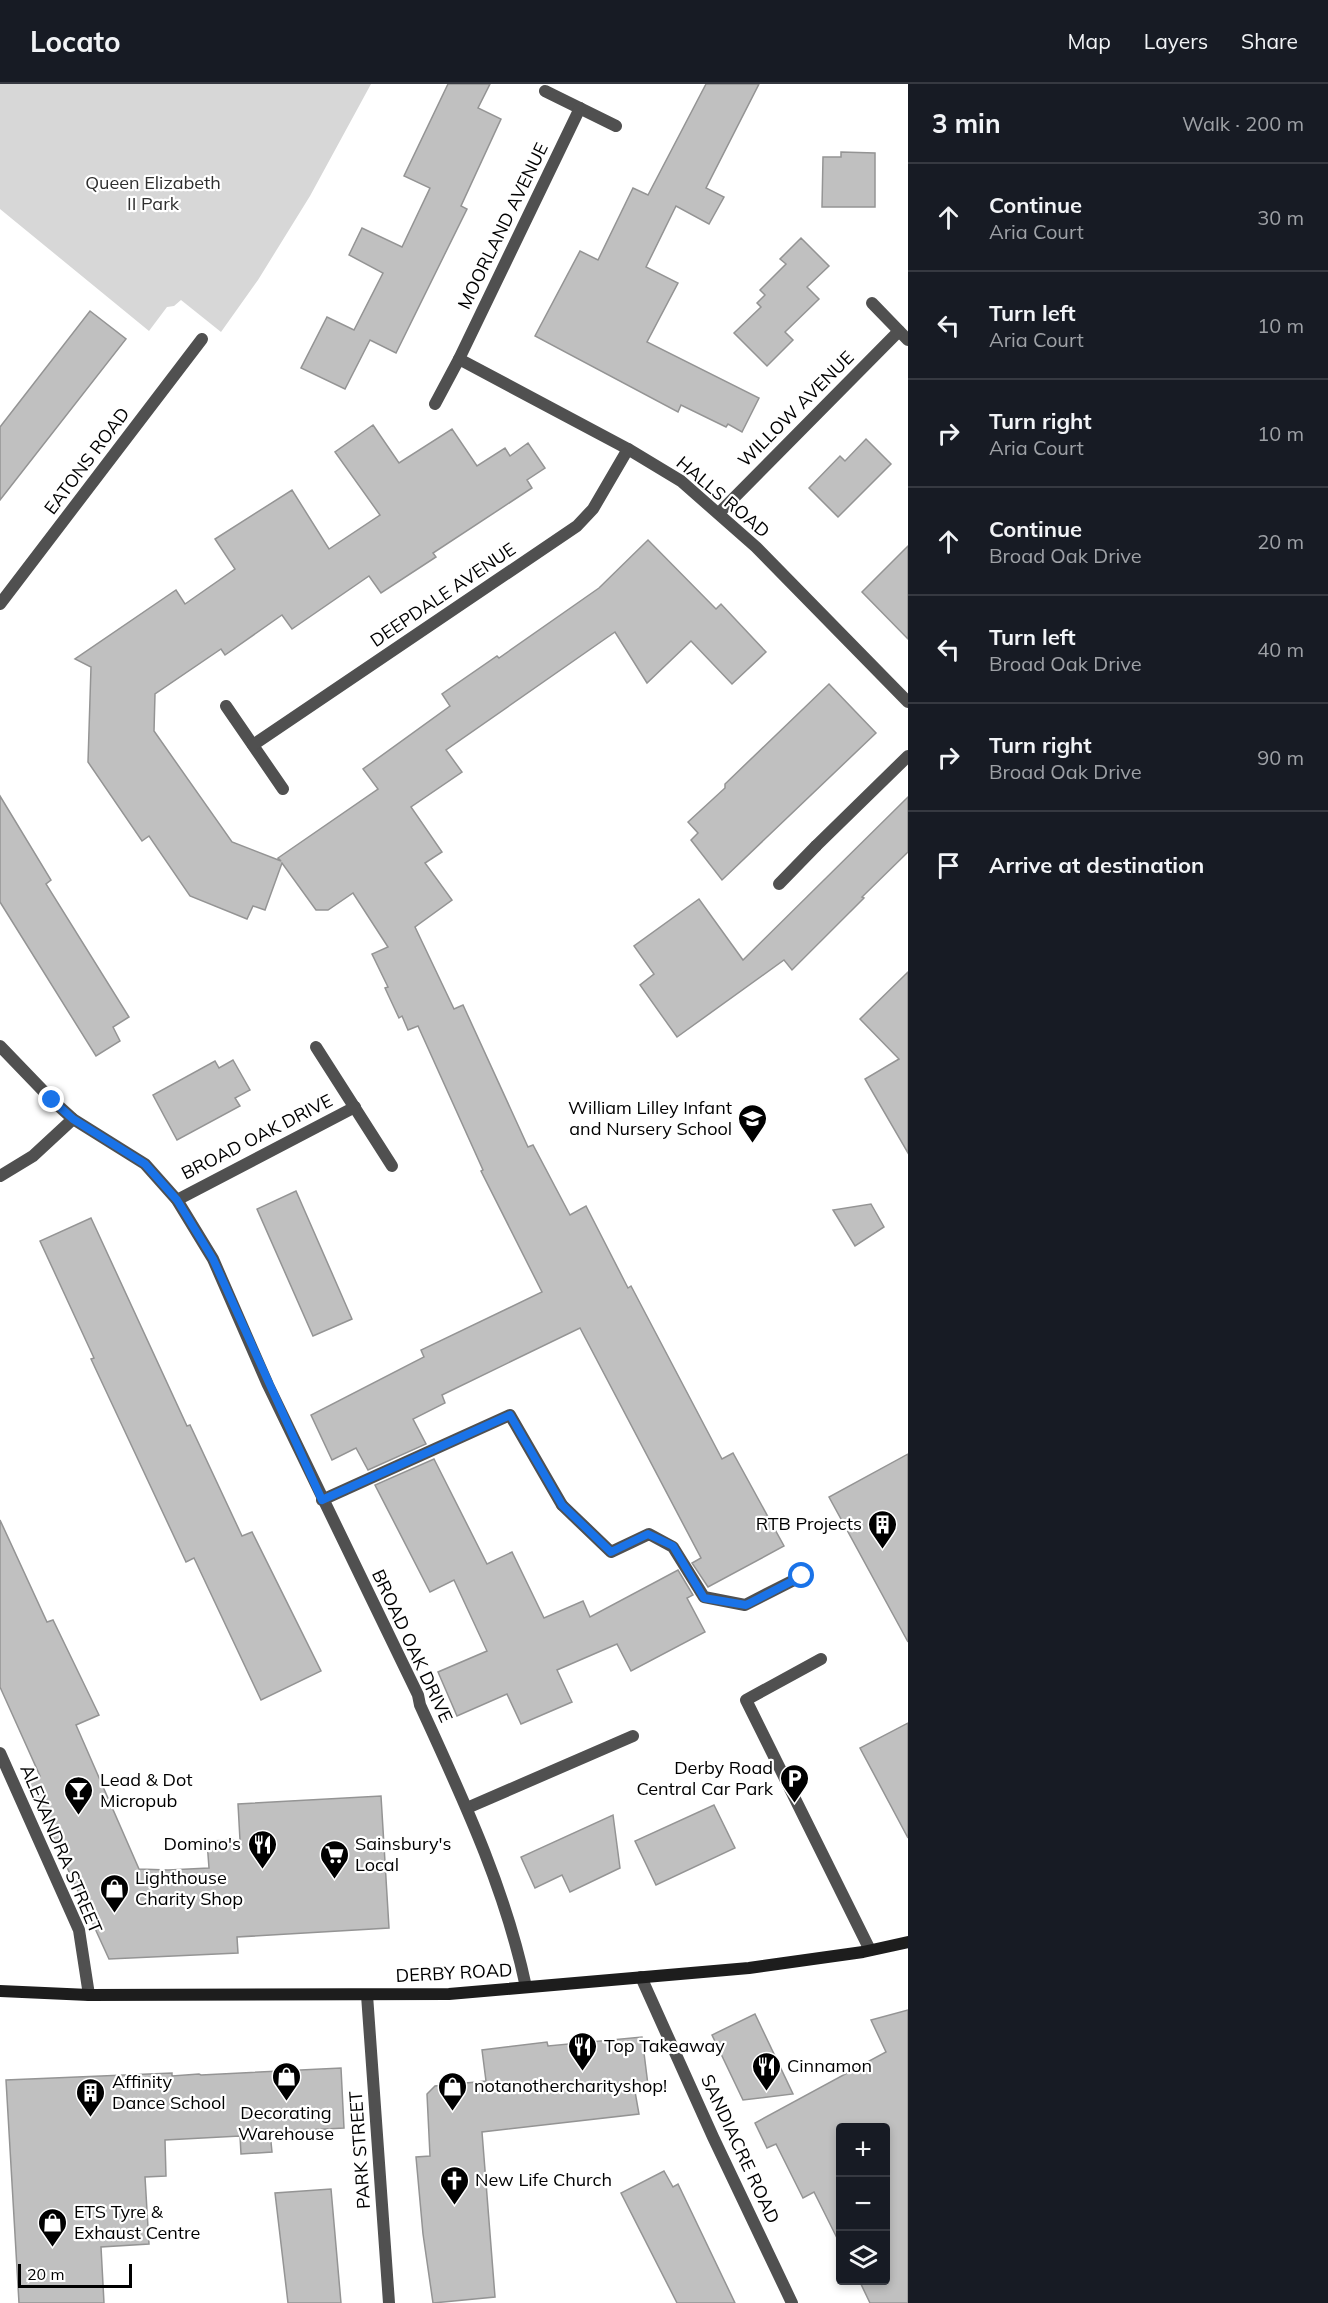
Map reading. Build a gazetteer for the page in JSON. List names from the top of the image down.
{
  "streets": {
    "main road": ["DERBY ROAD"],
    "street": [
      "MOORLAND AVENUE",
      "WILLOW AVENUE",
      "EATONS ROAD",
      "HALLS ROAD",
      "DEEPDALE AVENUE",
      "BROAD OAK DRIVE",
      "ALEXANDRA STREET",
      "SANDIACRE ROAD",
      "PARK STREET"
    ]
  },
  "crossings": [
    ["MOORLAND AVENUE", "HALLS ROAD"],
    ["WILLOW AVENUE", "HALLS ROAD"],
    ["HALLS ROAD", "DEEPDALE AVENUE"],
    ["BROAD OAK DRIVE", "DERBY ROAD"],
    ["ALEXANDRA STREET", "DERBY ROAD"],
    ["DERBY ROAD", "SANDIACRE ROAD"],
    ["DERBY ROAD", "PARK STREET"]
  ],
  "parks": ["Queen Elizabeth II Park"],
  "places": {
    "school or university": ["William Lilley Infant and Nursery School"],
    "building": ["RTB Projects", "Affinity Dance School"],
    "parking": ["Derby Road Central Car Park"],
    "bar": ["Lead & Dot Micropub"],
    "restaurant": ["Domino's", "Top Takeaway", "Cinnamon"],
    "supermarket": ["Sainsbury's Local"],
    "shop": [
      "Lighthouse Charity Shop",
      "Decorating Warehouse",
      "notanothercharityshop!",
      "ETS Tyre & Exhaust Centre"
    ],
    "church": ["New Life Church"]
  },
  "scale_bar": "20 m",
  "page": {
    "header": "Locato",
    "nav": ["Map", "Layers", "Share"],
    "heading": ["3 min", "Walk · 200 m"],
    "list": [
      ["Continue", "Aria Court", "30 m"],
      ["Turn left", "Aria Court", "10 m"],
      ["Turn right", "Aria Court", "10 m"],
      ["Continue", "Broad Oak Drive", "20 m"],
      ["Turn left", "Broad Oak Drive", "40 m"],
      ["Turn right", "Broad Oak Drive", "90 m"],
      "Arrive at destination"
    ],
    "map_buttons": ["+", "−"],
    "scale": "20 m"
  }
}
